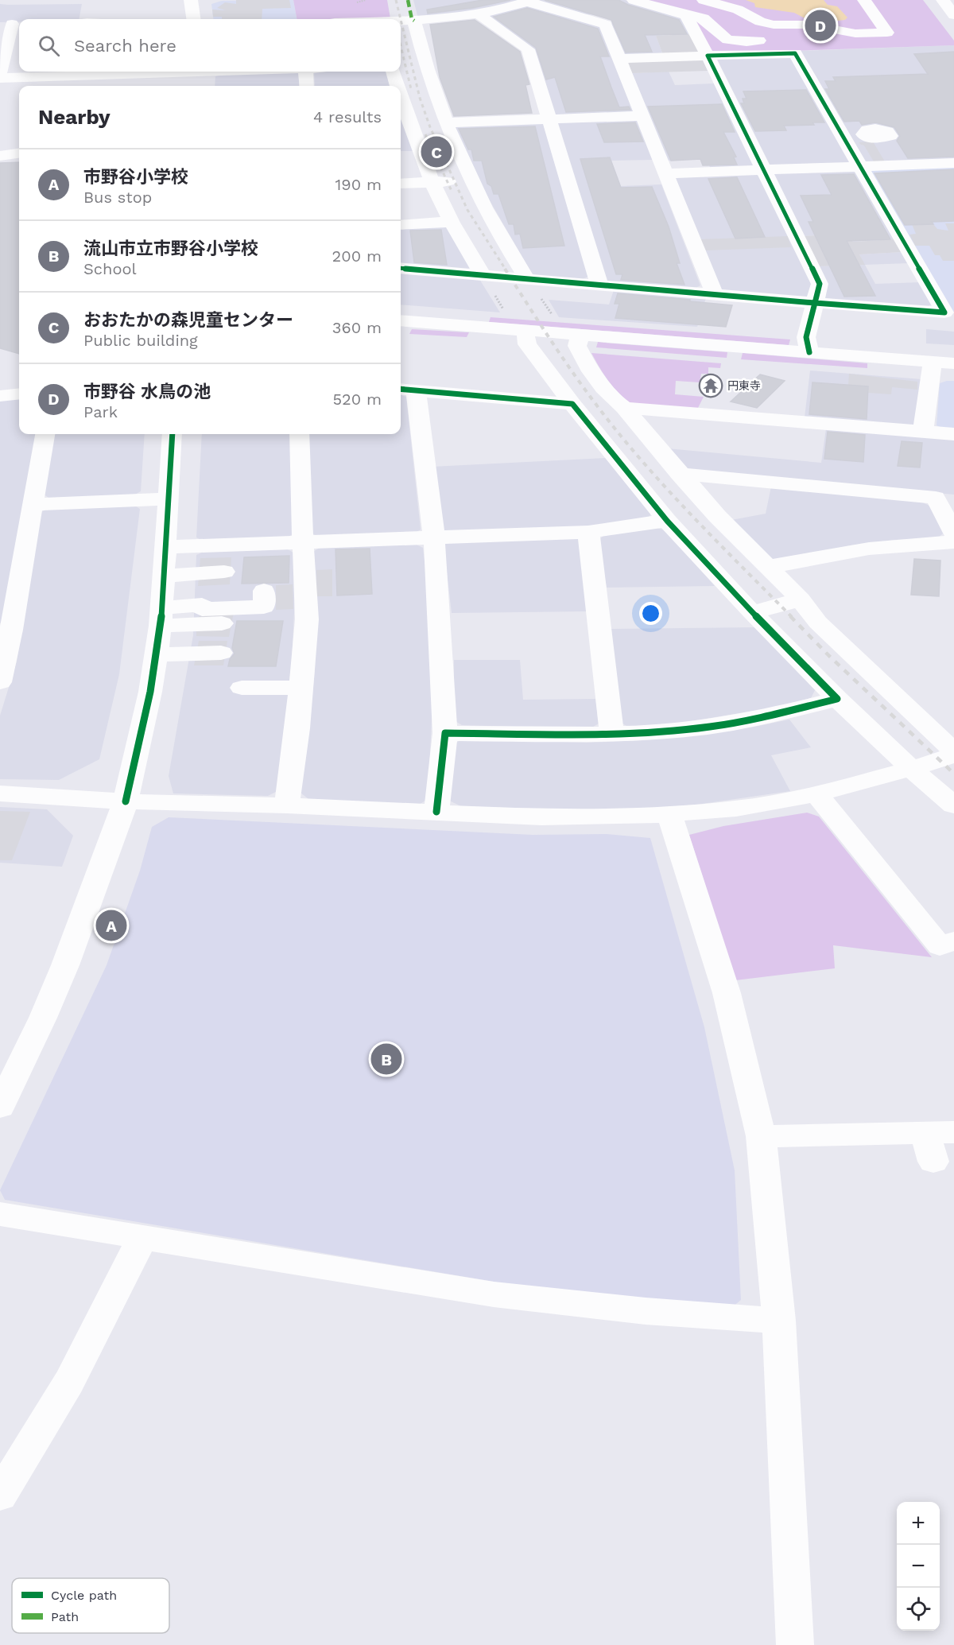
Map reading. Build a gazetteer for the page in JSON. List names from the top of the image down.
{
  "places": {
    "temple": ["円東寺"]
  },
  "legend": ["Cycle path", "Path"],
  "page": {
    "pins": [
      "D",
      "C",
      "A",
      "B"
    ],
    "search": "Search here",
    "heading": ["Nearby", "4 results"],
    "list": [
      {
        "mark": "A",
        "name": "市野谷小学校",
        "note": "Bus stop",
        "value": "190 m"
      },
      {
        "mark": "B",
        "name": "流山市立市野谷小学校",
        "note": "School",
        "value": "200 m"
      },
      {
        "mark": "C",
        "name": "おおたかの森児童センター",
        "note": "Public building",
        "value": "360 m"
      },
      {
        "mark": "D",
        "name": "市野谷 水鳥の池",
        "note": "Park",
        "value": "520 m"
      }
    ],
    "map_buttons": ["+", "−"]
  }
}
